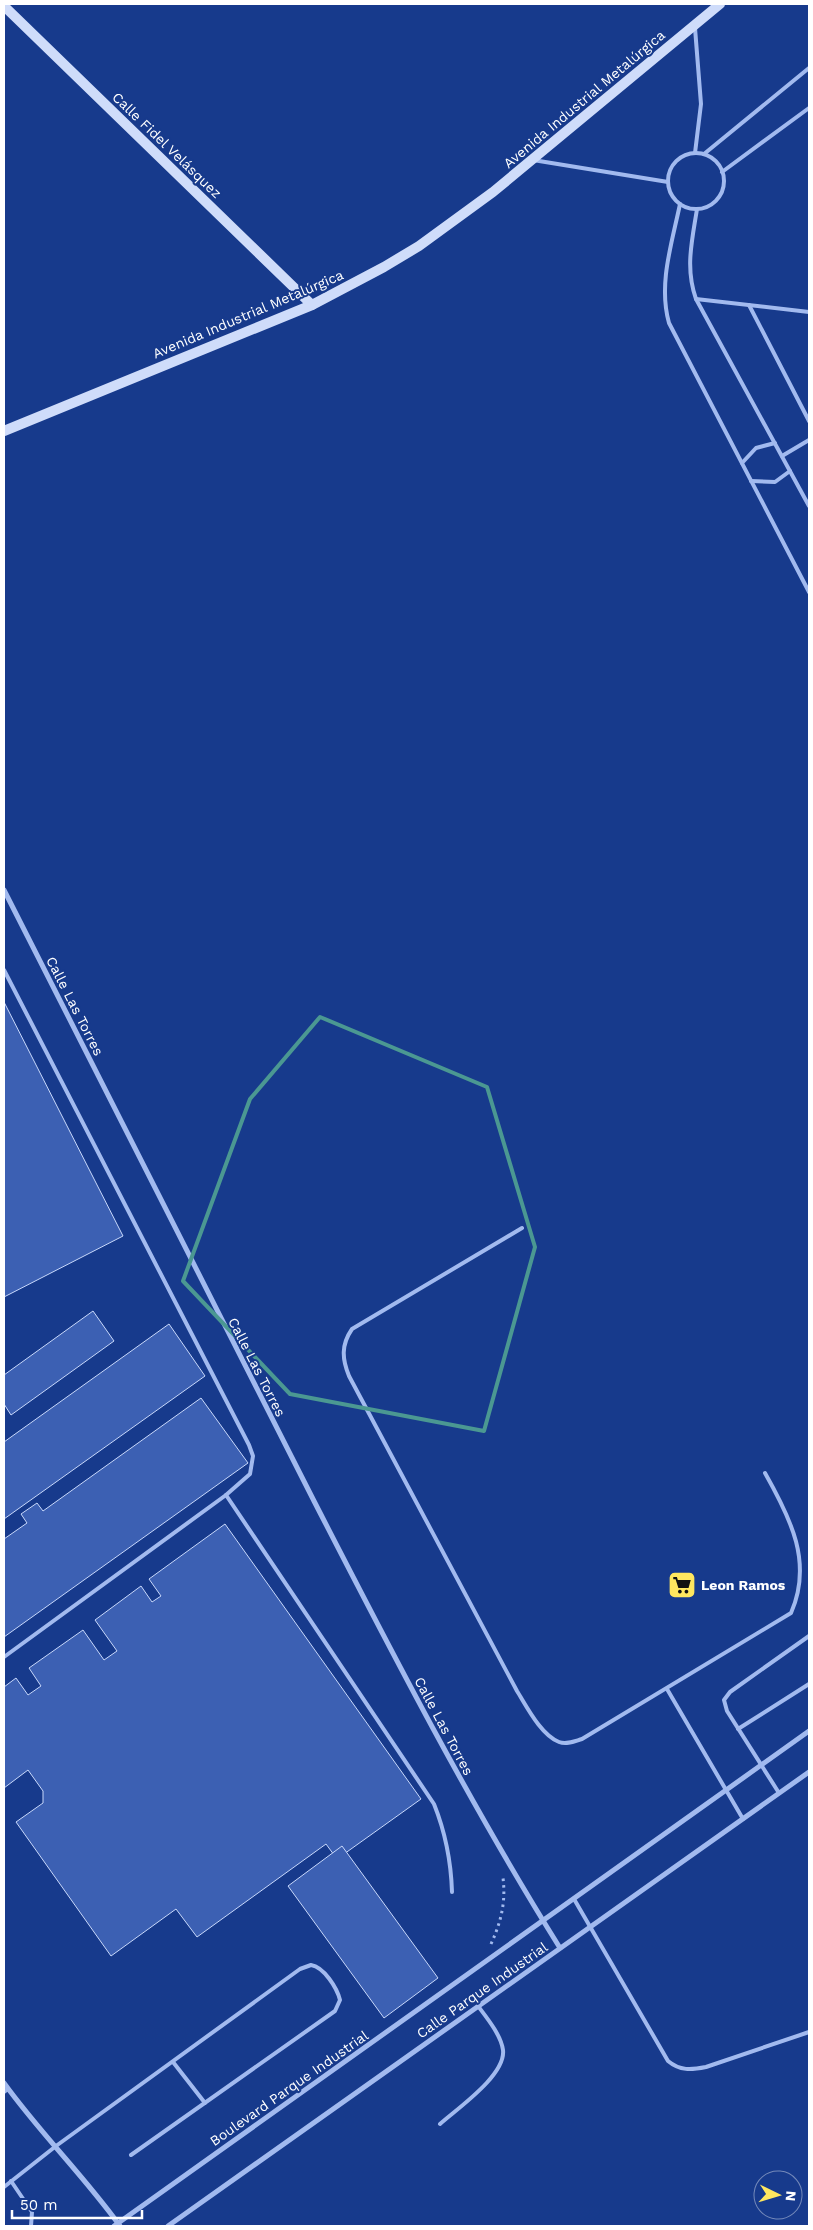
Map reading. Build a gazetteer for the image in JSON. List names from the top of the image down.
{
  "streets": {
    "street": [
      "Avenida Industrial Metalúrgica",
      "Calle Fidel Velásquez",
      "Calle Las Torres",
      "Calle Parque Industrial",
      "Boulevard Parque Industrial"
    ]
  },
  "crossings": [
    ["Avenida Industrial Metalúrgica", "Calle Fidel Velásquez"],
    ["Calle Las Torres", "Calle Parque Industrial"],
    ["Calle Parque Industrial", "Boulevard Parque Industrial"]
  ],
  "places": {
    "supermarket": ["Leon Ramos"]
  },
  "scale_bar": "50 m",
  "north": "right"
}
